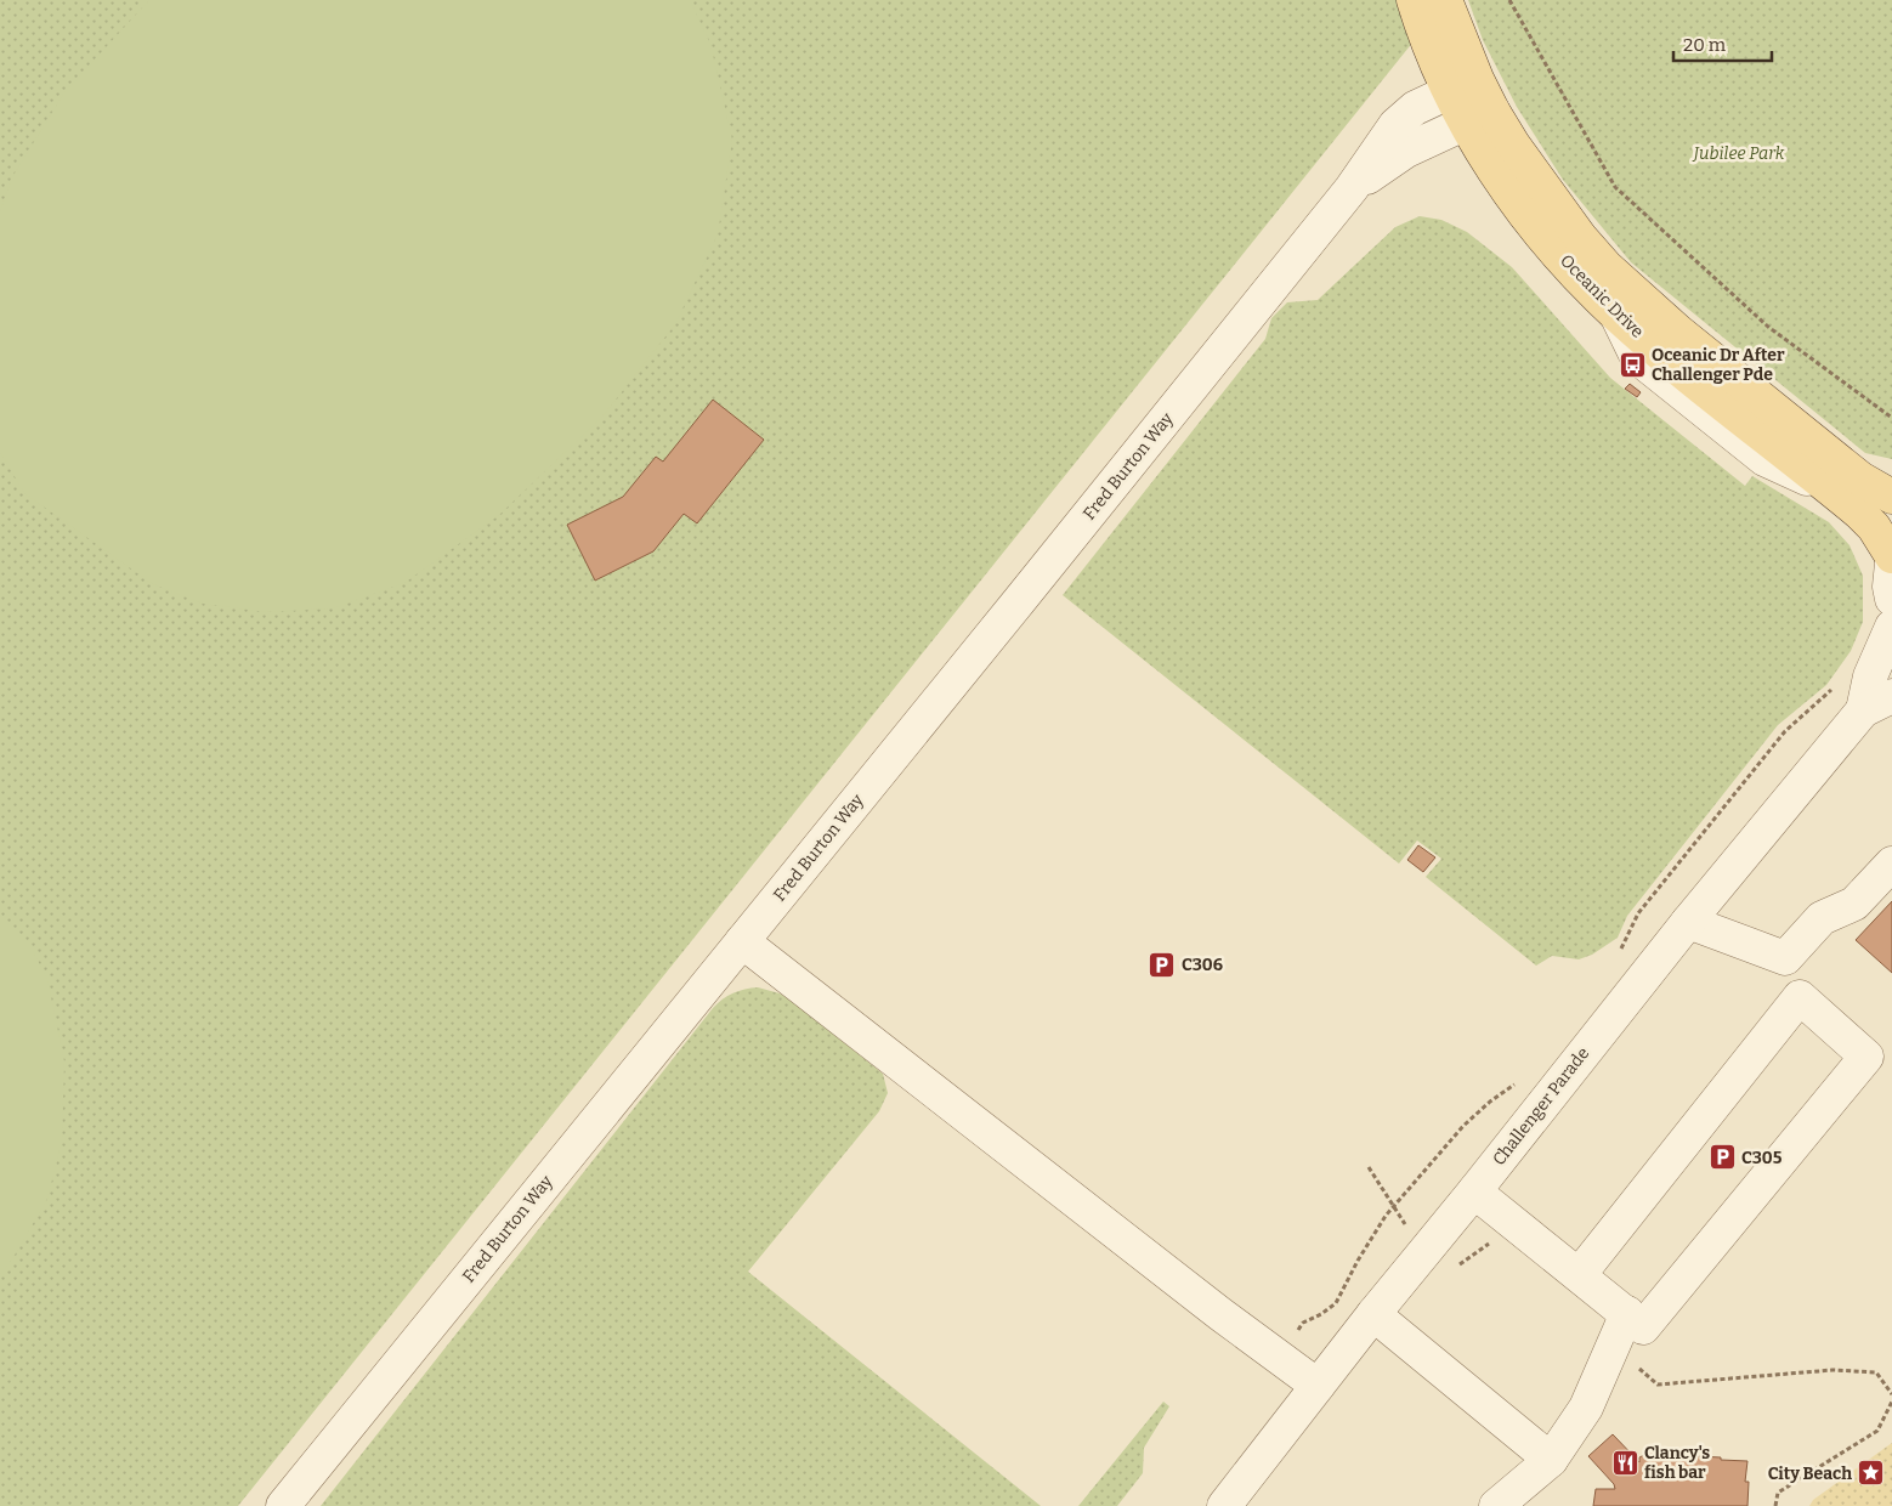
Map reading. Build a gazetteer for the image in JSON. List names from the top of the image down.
{
  "streets": {
    "main road": ["Oceanic Drive"],
    "street": ["Fred Burton Way", "Challenger Parade"]
  },
  "crossings": [
    ["Oceanic Drive", "Fred Burton Way"]
  ],
  "parks": ["Jubilee Park"],
  "places": {
    "bus stop": ["Oceanic Dr After Challenger Pde"],
    "parking": ["C306", "C305"],
    "restaurant": ["Clancy's fish bar"],
    "place": ["City Beach"]
  },
  "scale_bar": "20 m"
}
